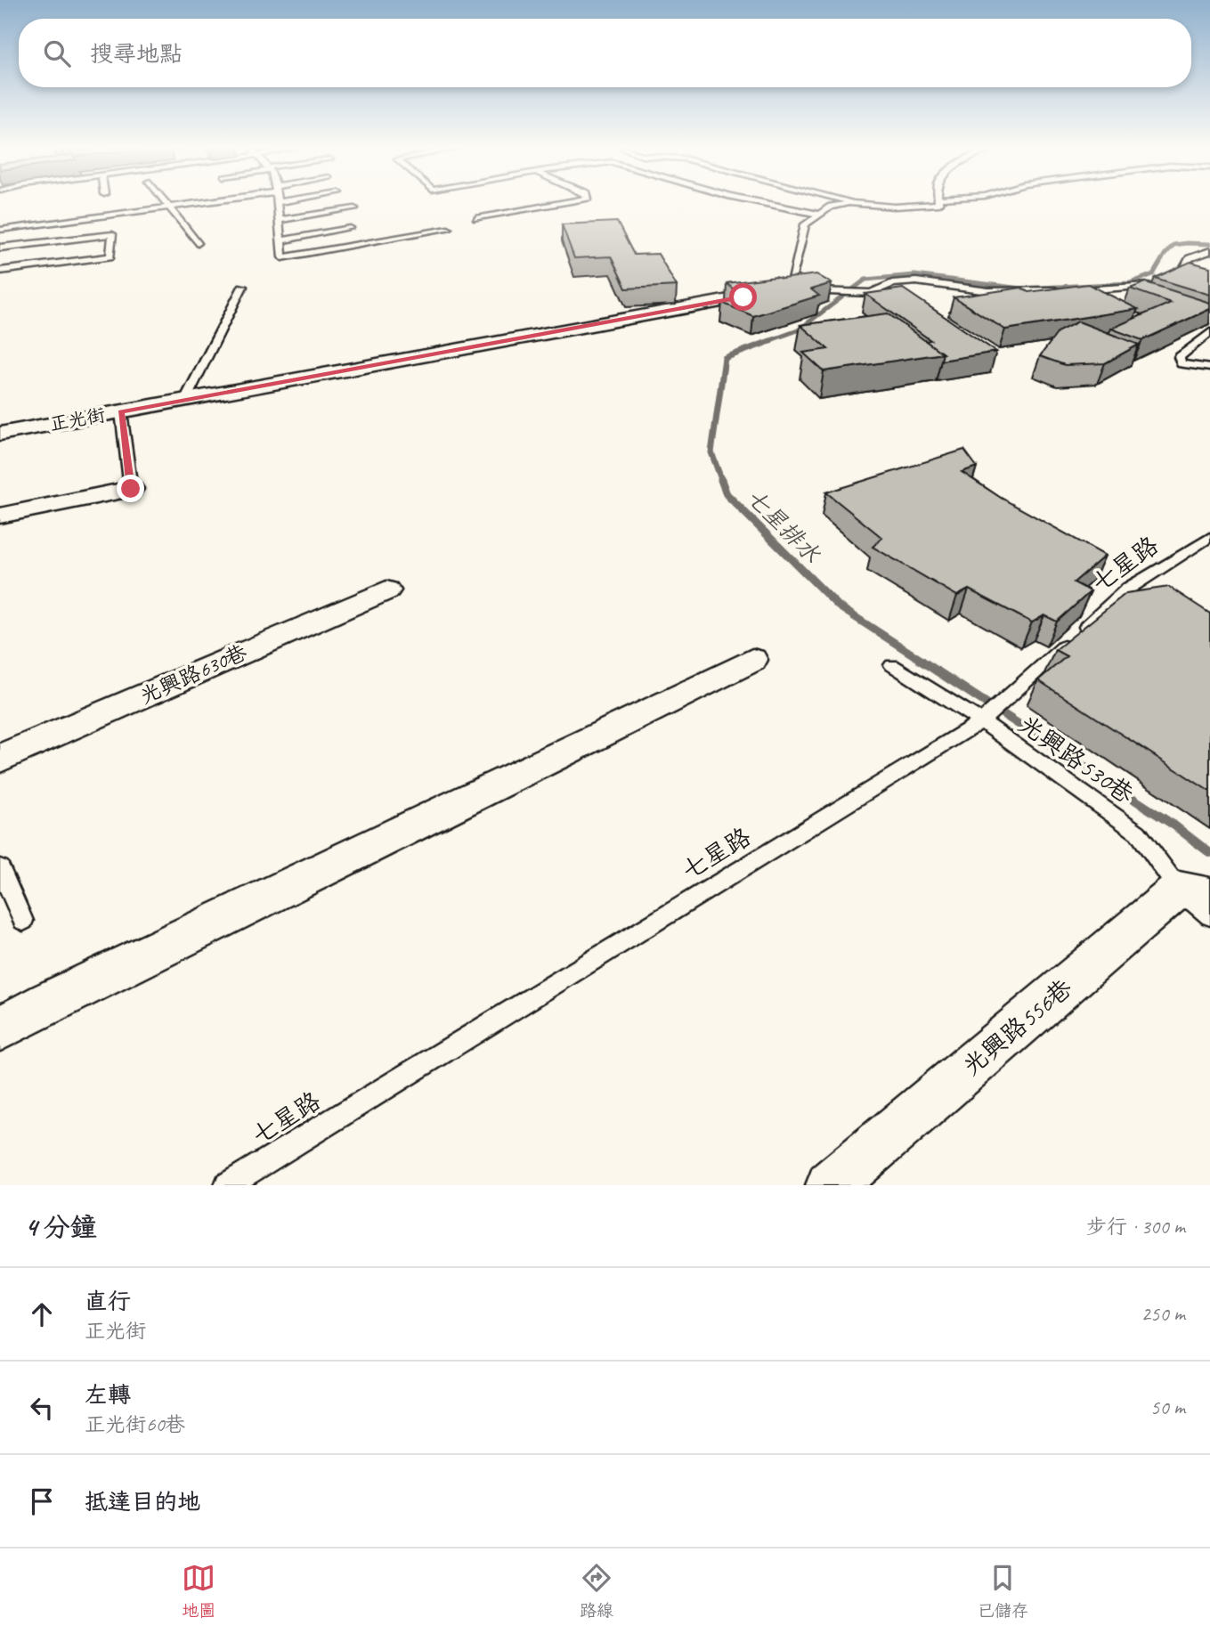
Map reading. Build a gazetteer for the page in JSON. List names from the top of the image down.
{
  "streets": {
    "street": ["正光街", "光興路630巷", "光興路556巷"],
    "lane": ["七星路", "光興路530巷"]
  },
  "crossings": [
    ["七星路", "光興路530巷"],
    ["光興路530巷", "光興路556巷"]
  ],
  "water": ["七星排水"],
  "page": {
    "search": "搜尋地點",
    "heading": ["4 分鐘", "步行 · 300 m"],
    "list": [
      ["直行", "正光街", "250 m"],
      ["左轉", "正光街60巷", "50 m"],
      "抵達目的地"
    ],
    "nav": ["地圖", "路線", "已儲存"]
  }
}
